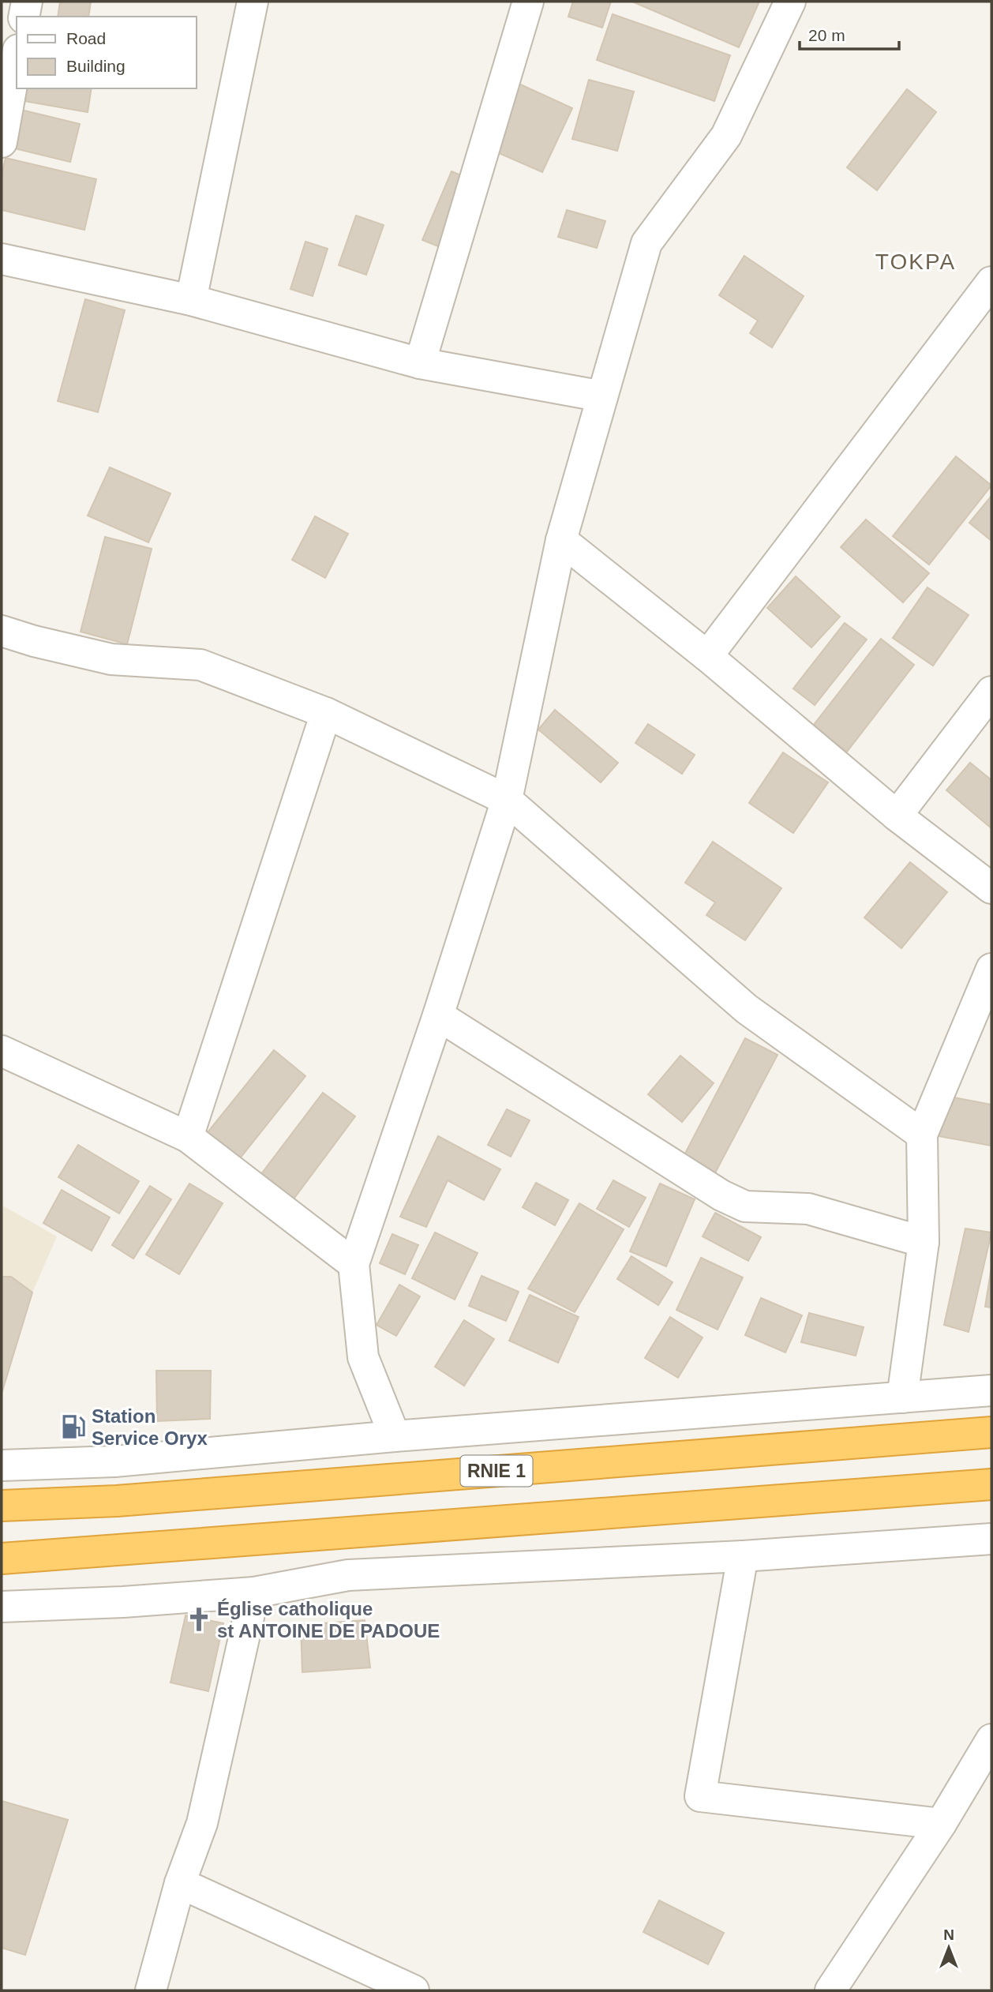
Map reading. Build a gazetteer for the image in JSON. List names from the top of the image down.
{
  "streets": {
    "highway": ["RNIE 1"]
  },
  "districts": ["TOKPA"],
  "places": {
    "fuel station": ["Station Service Oryx"],
    "church": ["Église catholique st ANTOINE DE PADOUE"]
  },
  "legend": ["Road", "Building"],
  "scale_bar": "20 m",
  "north": "top"
}
